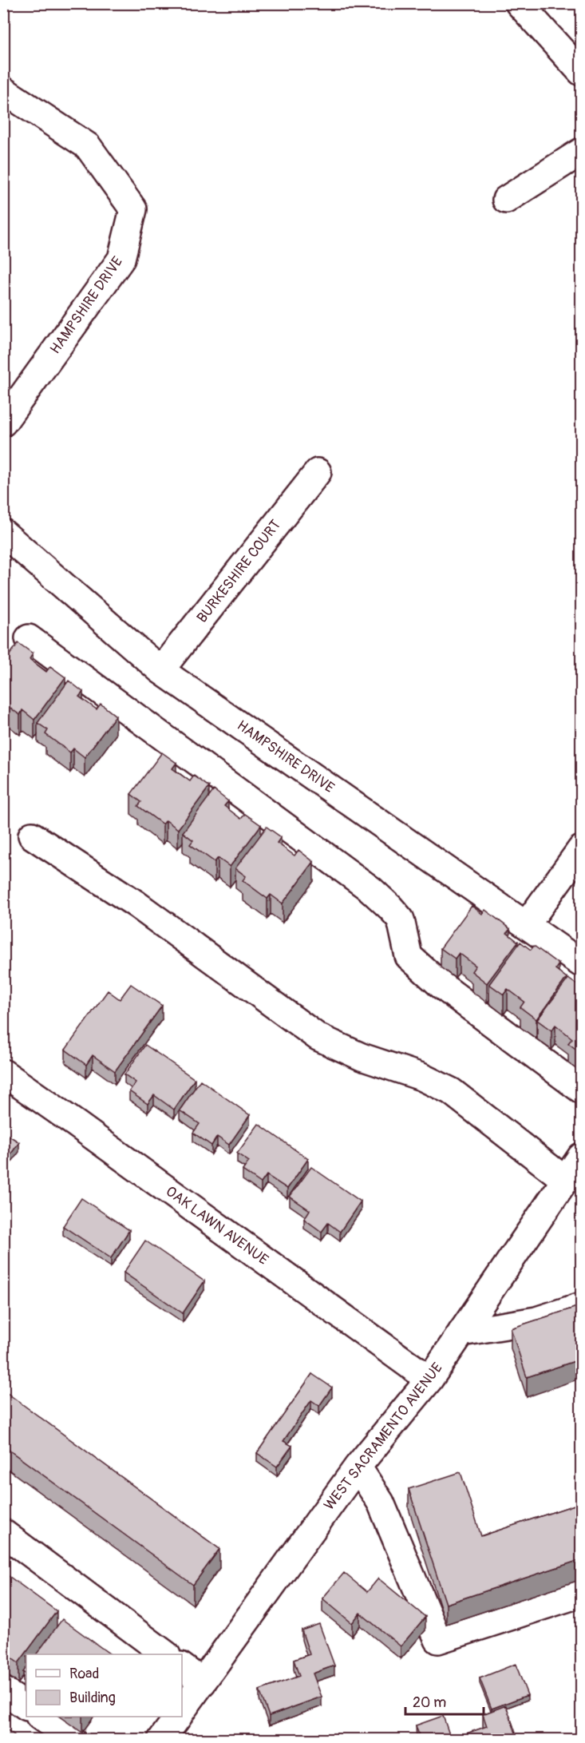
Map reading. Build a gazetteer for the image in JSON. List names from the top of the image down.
{
  "streets": {
    "street": [
      "HAMPSHIRE DRIVE",
      "BURKESHIRE COURT",
      "OAK LAWN AVENUE",
      "WEST SACRAMENTO AVENUE"
    ]
  },
  "crossings": [
    ["HAMPSHIRE DRIVE", "BURKESHIRE COURT"],
    ["OAK LAWN AVENUE", "WEST SACRAMENTO AVENUE"]
  ],
  "legend": ["Road", "Building"],
  "scale_bar": "20 m"
}
